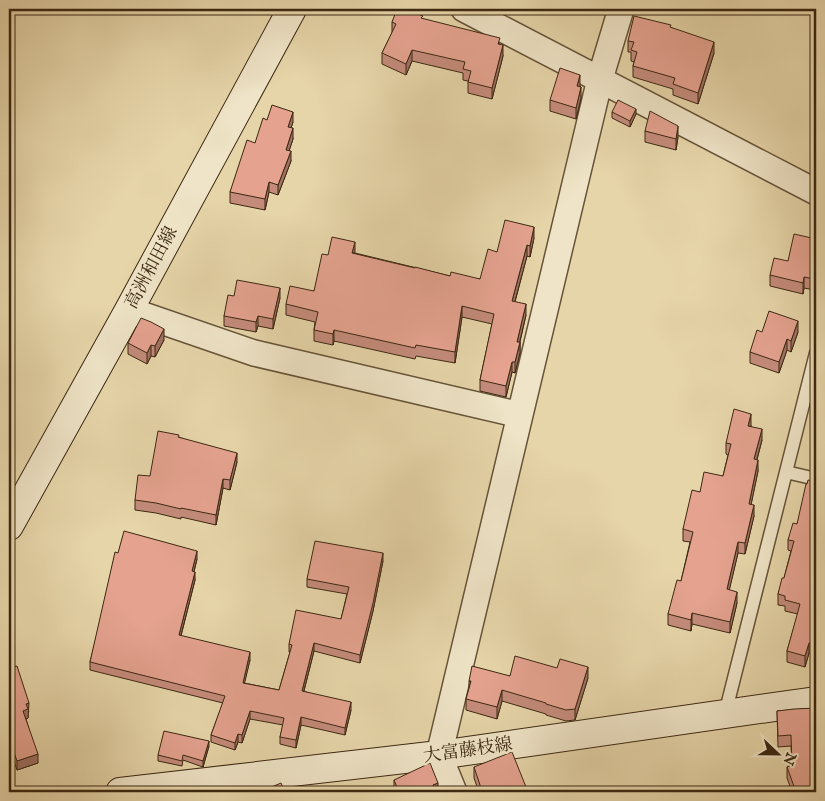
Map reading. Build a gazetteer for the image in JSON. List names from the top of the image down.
{
  "streets": {
    "main road": ["高洲和田線", "大富藤枝線"]
  },
  "north": "right"
}
